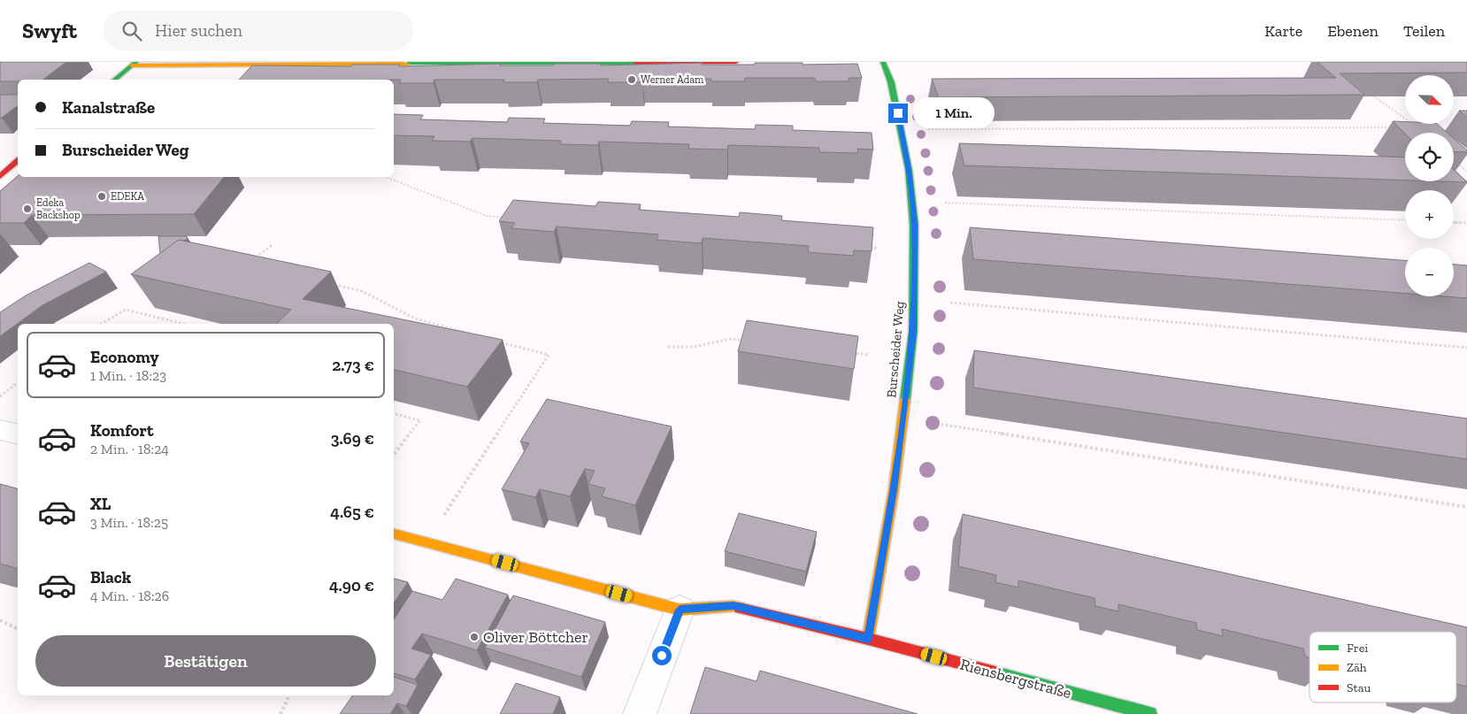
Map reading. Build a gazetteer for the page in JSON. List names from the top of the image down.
{
  "streets": {
    "street": ["Burscheider Weg", "Riensbergstraße"]
  },
  "crossings": [
    ["Burscheider Weg", "Riensbergstraße"]
  ],
  "places": [
    "Werner Adam",
    "EDEKA",
    "Edeka Backshop",
    "Oliver Böttcher"
  ],
  "legend": ["Frei", "Zäh", "Stau"],
  "north": "bottom right",
  "page": {
    "header": "Swyft",
    "search": "Hier suchen",
    "nav": ["Karte", "Ebenen", "Teilen"],
    "map_buttons": ["+", "−"],
    "banner": ["Kanalstraße", "Burscheider Weg"],
    "bubble": "1 Min.",
    "list": [
      {
        "name": "Economy",
        "note": "1 Min. · 18:23",
        "value": "2.73 €"
      },
      {
        "name": "Komfort",
        "note": "2 Min. · 18:24",
        "value": "3.69 €"
      },
      {
        "name": "XL",
        "note": "3 Min. · 18:25",
        "value": "4.65 €"
      },
      {
        "name": "Black",
        "note": "4 Min. · 18:26",
        "value": "4.90 €"
      }
    ],
    "buttons": "Bestätigen"
  }
}
